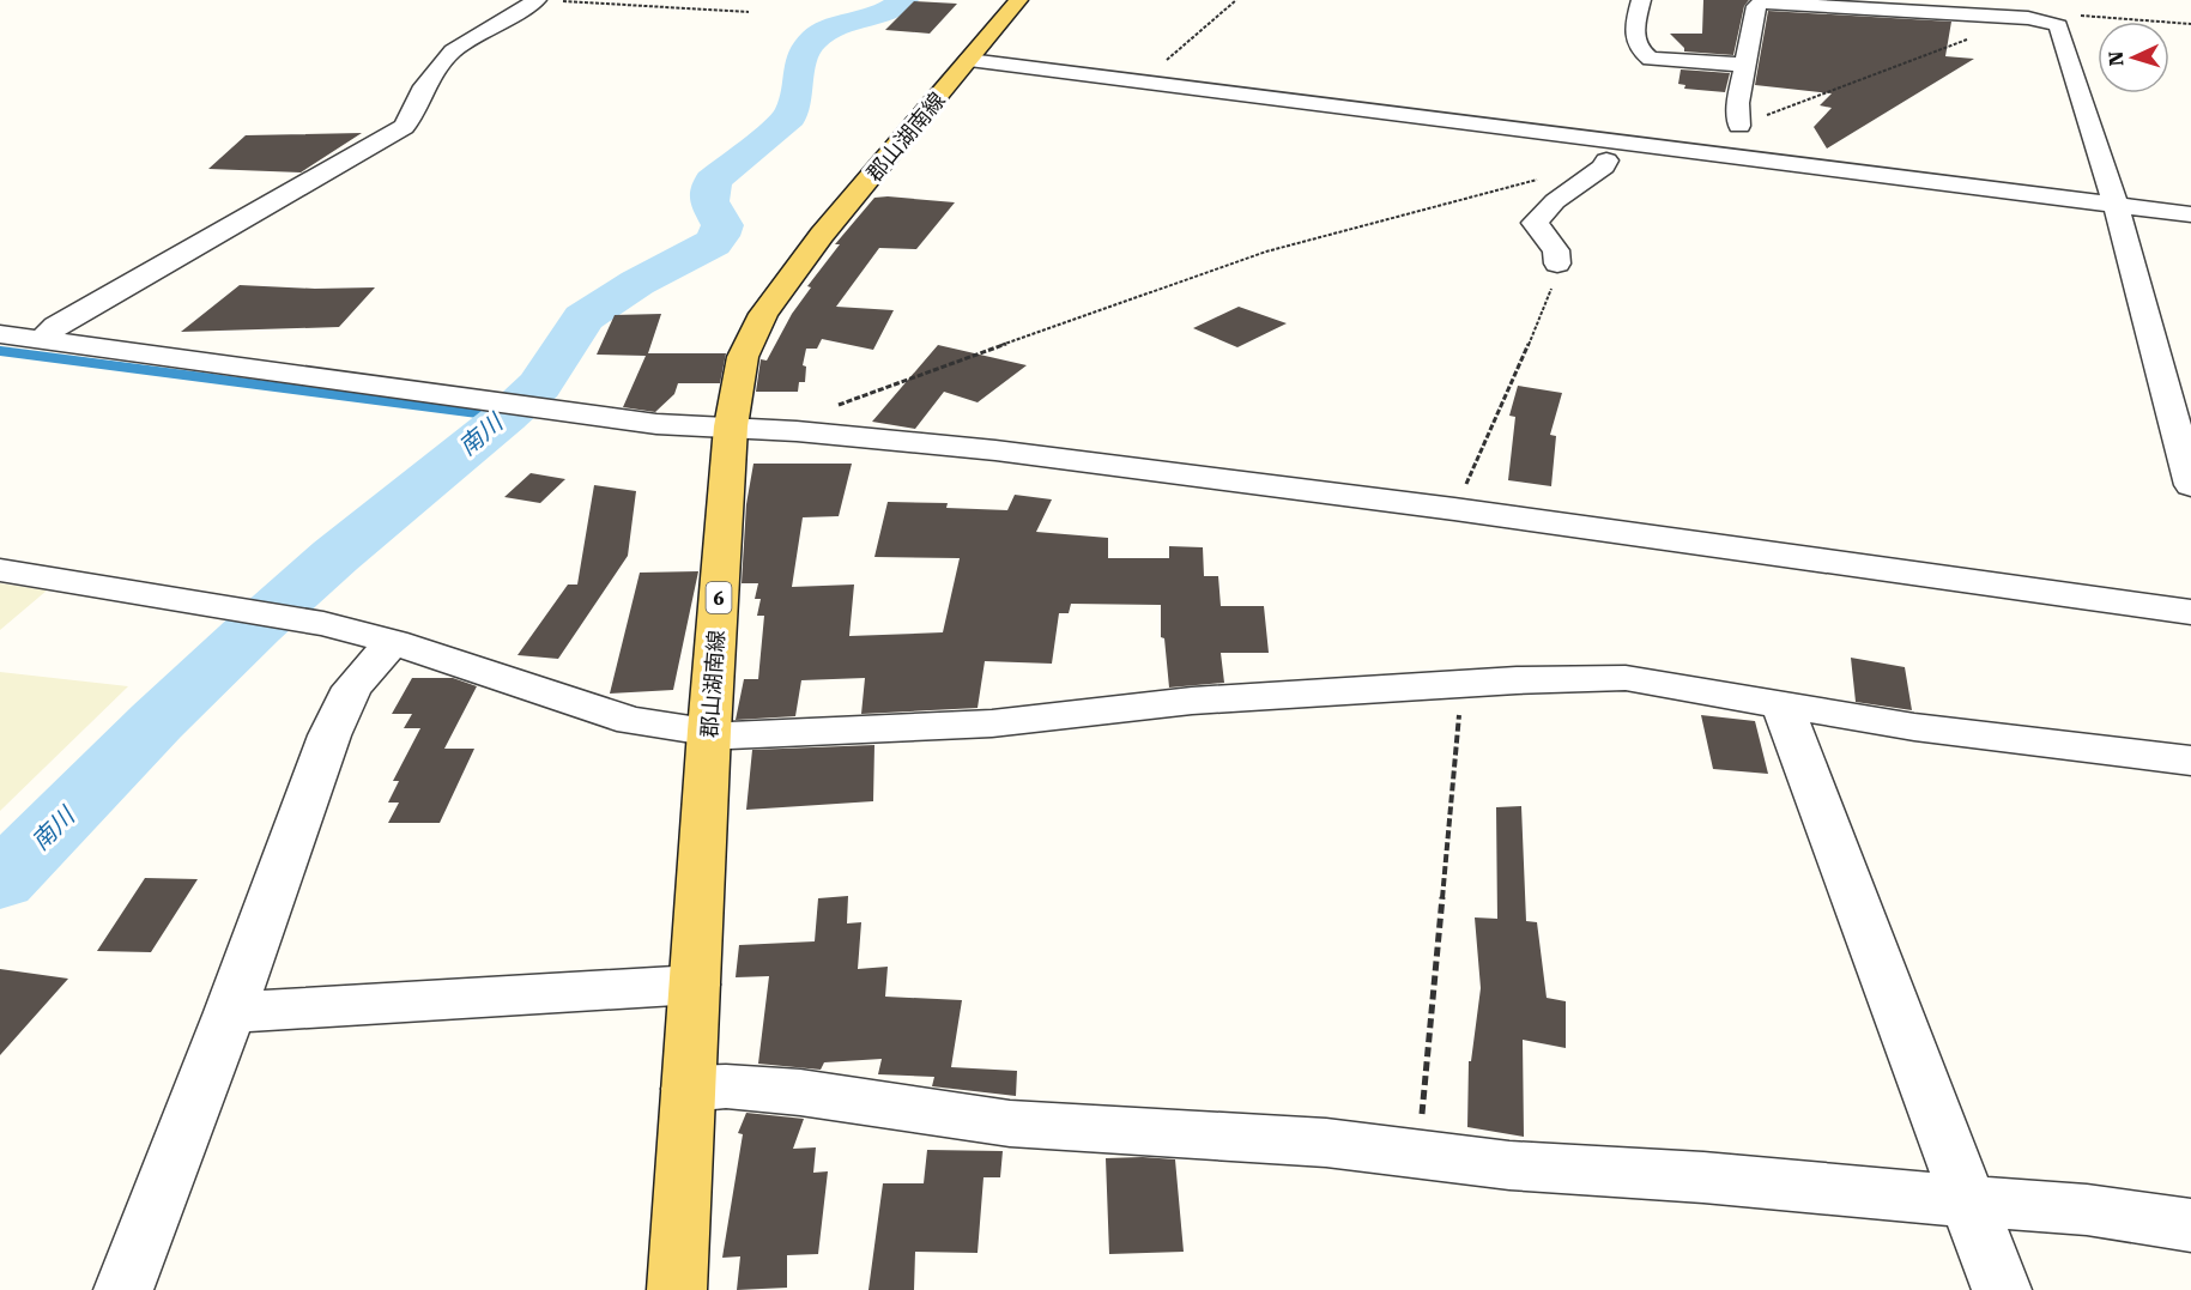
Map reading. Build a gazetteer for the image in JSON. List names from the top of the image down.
{
  "streets": {
    "main road": ["郡山湖南線", "6"]
  },
  "water": ["南川"],
  "north": "left"
}
